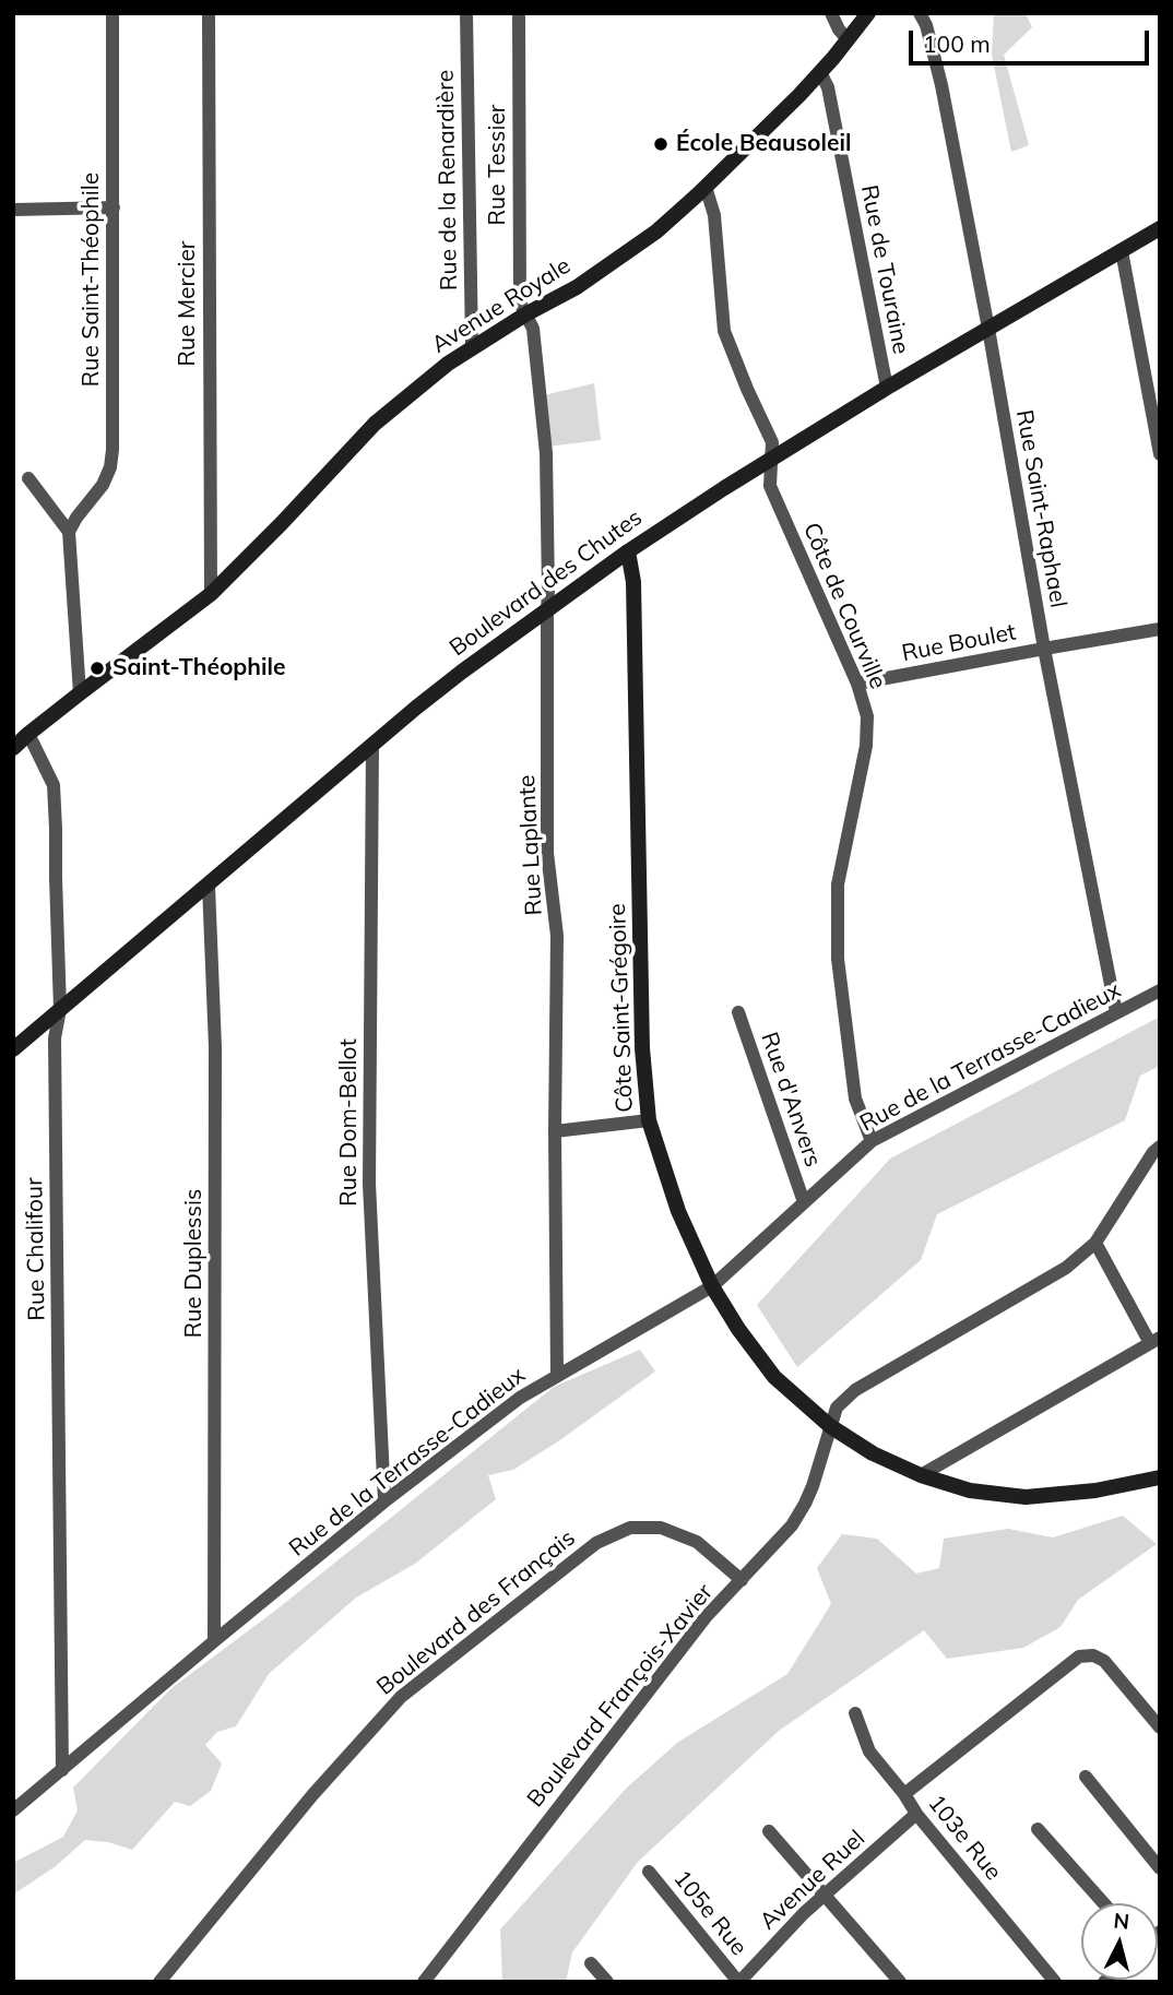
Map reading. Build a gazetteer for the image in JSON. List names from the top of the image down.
{
  "streets": {
    "street": [
      "Rue Tessier",
      "Rue de la Renardière",
      "Rue de Touraine",
      "Rue Saint-Théophile",
      "Rue Mercier",
      "Avenue Royale",
      "Rue Saint-Raphael",
      "Boulevard des Chutes",
      "Côte de Courville",
      "Rue Boulet",
      "Rue Laplante",
      "Côte Saint-Grégoire",
      "Rue de la Terrasse-Cadieux",
      "Rue d'Anvers",
      "Rue Dom-Bellot",
      "Rue Chalifour",
      "Rue Duplessis",
      "Boulevard des Français",
      "Boulevard François-Xavier",
      "103e Rue",
      "Avenue Ruel",
      "105e Rue"
    ]
  },
  "crossings": [
    ["Rue Tessier", "Avenue Royale"],
    ["Rue Tessier", "Rue Laplante"],
    ["Rue de la Renardière", "Avenue Royale"],
    ["Rue de Touraine", "Avenue Royale"],
    ["Rue de Touraine", "Boulevard des Chutes"],
    ["Rue Mercier", "Avenue Royale"],
    ["Avenue Royale", "Côte de Courville"],
    ["Avenue Royale", "Rue Laplante"],
    ["Avenue Royale", "Rue Chalifour"],
    ["Rue Saint-Raphael", "Boulevard des Chutes"],
    ["Rue Saint-Raphael", "Rue Boulet"],
    ["Rue Saint-Raphael", "Rue de la Terrasse-Cadieux"],
    ["Boulevard des Chutes", "Côte de Courville"],
    ["Boulevard des Chutes", "Rue Laplante"],
    ["Boulevard des Chutes", "Côte Saint-Grégoire"],
    ["Boulevard des Chutes", "Rue Dom-Bellot"],
    ["Boulevard des Chutes", "Rue Chalifour"],
    ["Boulevard des Chutes", "Rue Duplessis"],
    ["Côte de Courville", "Rue Boulet"],
    ["Côte de Courville", "Rue de la Terrasse-Cadieux"],
    ["Rue Laplante", "Rue de la Terrasse-Cadieux"],
    ["Côte Saint-Grégoire", "Rue de la Terrasse-Cadieux"],
    ["Côte Saint-Grégoire", "Boulevard François-Xavier"],
    ["Rue de la Terrasse-Cadieux", "Rue d'Anvers"],
    ["Rue de la Terrasse-Cadieux", "Rue Dom-Bellot"],
    ["Rue de la Terrasse-Cadieux", "Rue Chalifour"],
    ["Rue de la Terrasse-Cadieux", "Rue Duplessis"],
    ["Boulevard des Français", "Boulevard François-Xavier"],
    ["103e Rue", "Avenue Ruel"],
    ["Avenue Ruel", "105e Rue"]
  ],
  "places": ["École Beausoleil", "Saint-Théophile"],
  "scale_bar": "100 m",
  "north": "top"
}
